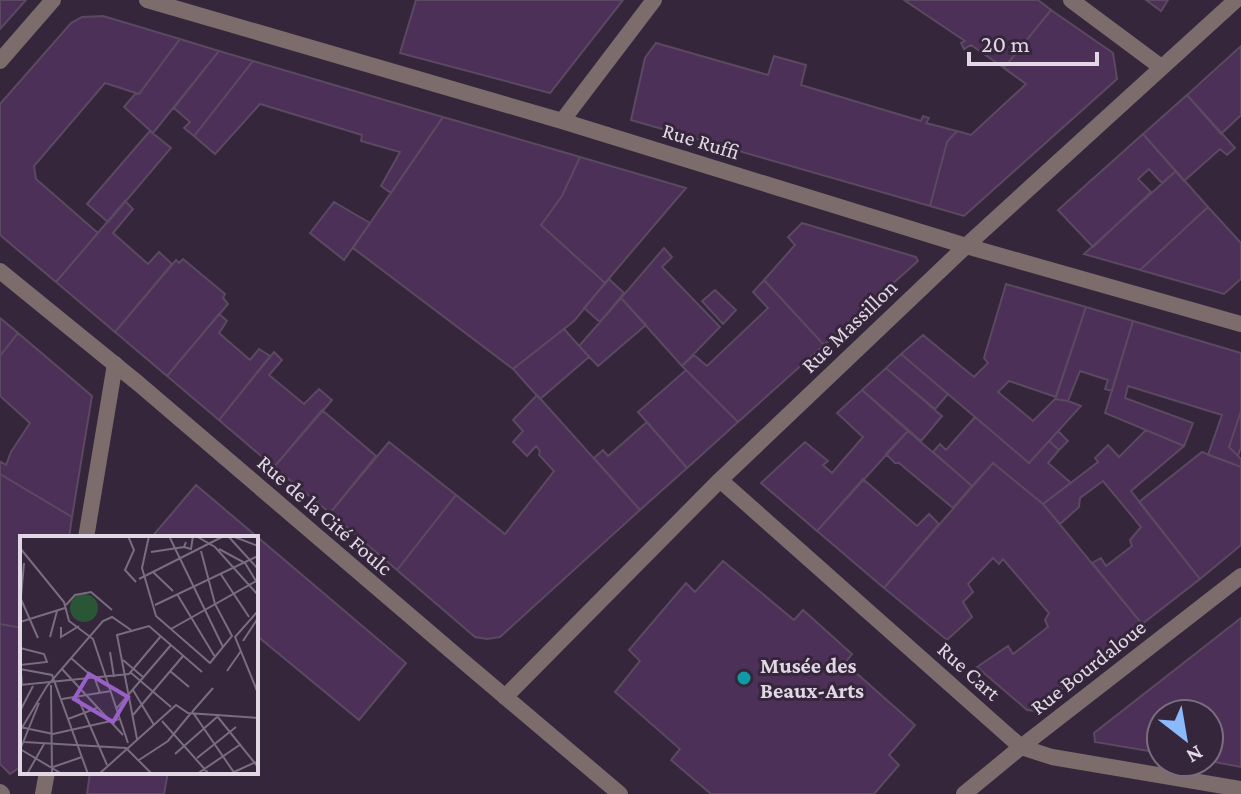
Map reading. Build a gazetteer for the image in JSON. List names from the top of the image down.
{
  "streets": {
    "street": [
      "Rue Ruffi",
      "Rue Massillon",
      "Rue de la Cité Foulc",
      "Rue Bourdaloue",
      "Rue Cart"
    ]
  },
  "crossings": [
    ["Rue Ruffi", "Rue Massillon"],
    ["Rue Massillon", "Rue de la Cité Foulc"],
    ["Rue Massillon", "Rue Cart"],
    ["Rue Bourdaloue", "Rue Cart"]
  ],
  "places": ["Musée des Beaux-Arts"],
  "scale_bar": "20 m",
  "north": "bottom right"
}
